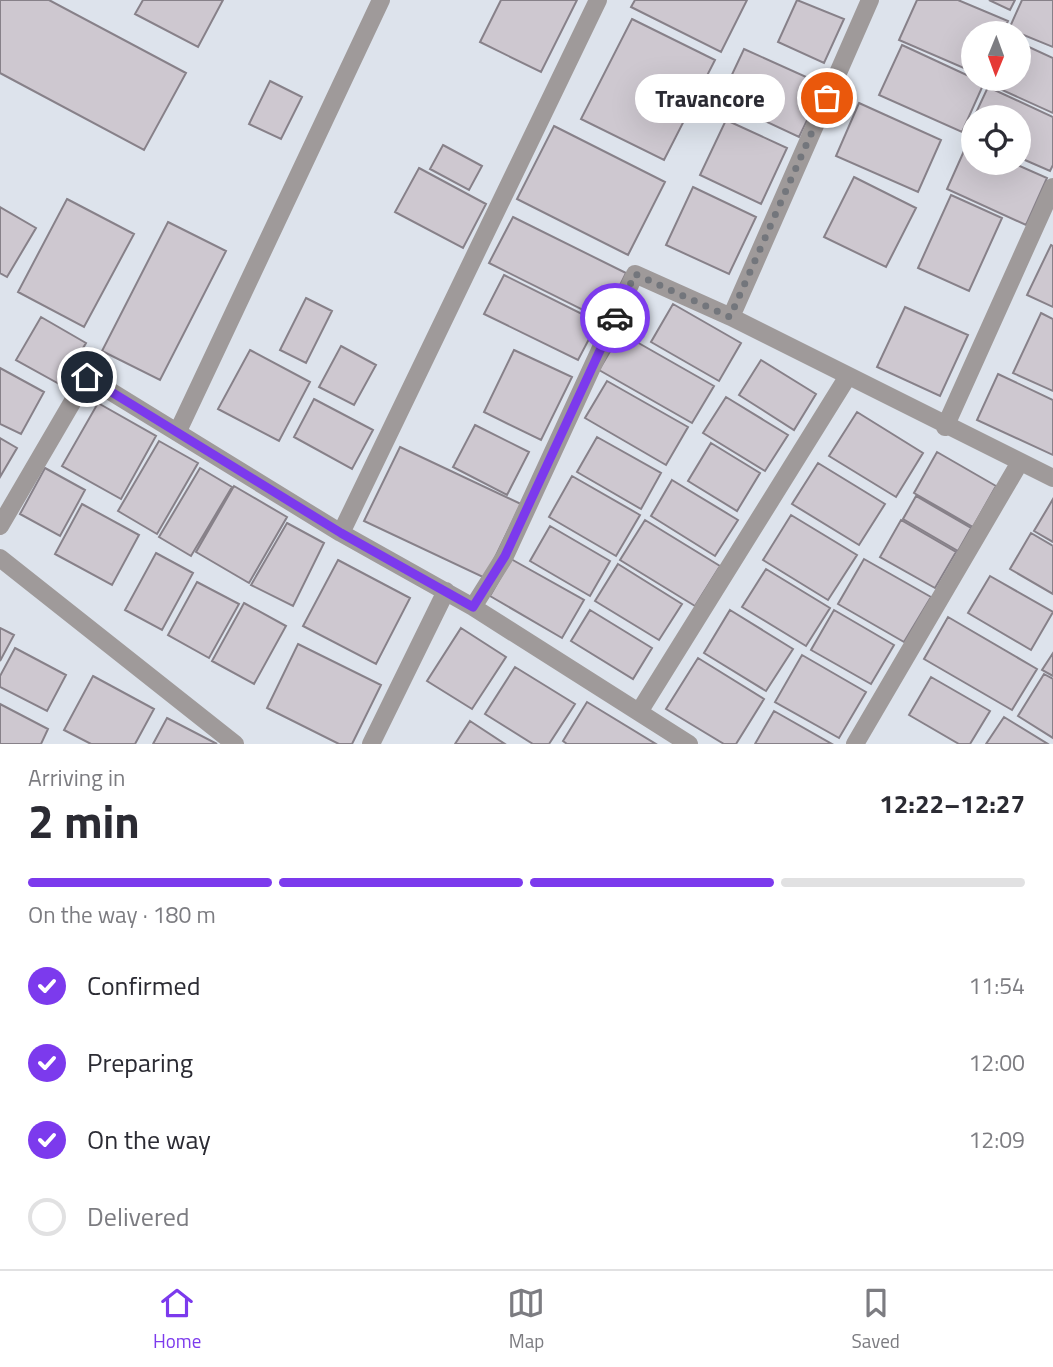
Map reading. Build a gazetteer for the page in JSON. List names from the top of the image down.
{
  "places": ["Travancore"],
  "north": "bottom",
  "page": {
    "bubble": "Travancore",
    "heading": ["2 min", "Arriving in", "12:22–12:27"],
    "bar": "On the way · 180 m",
    "list": [
      ["Confirmed", "11:54"],
      ["Preparing", "12:00"],
      ["On the way", "12:09"],
      "Delivered"
    ],
    "tabs": ["Home", "Map", "Saved"]
  }
}
